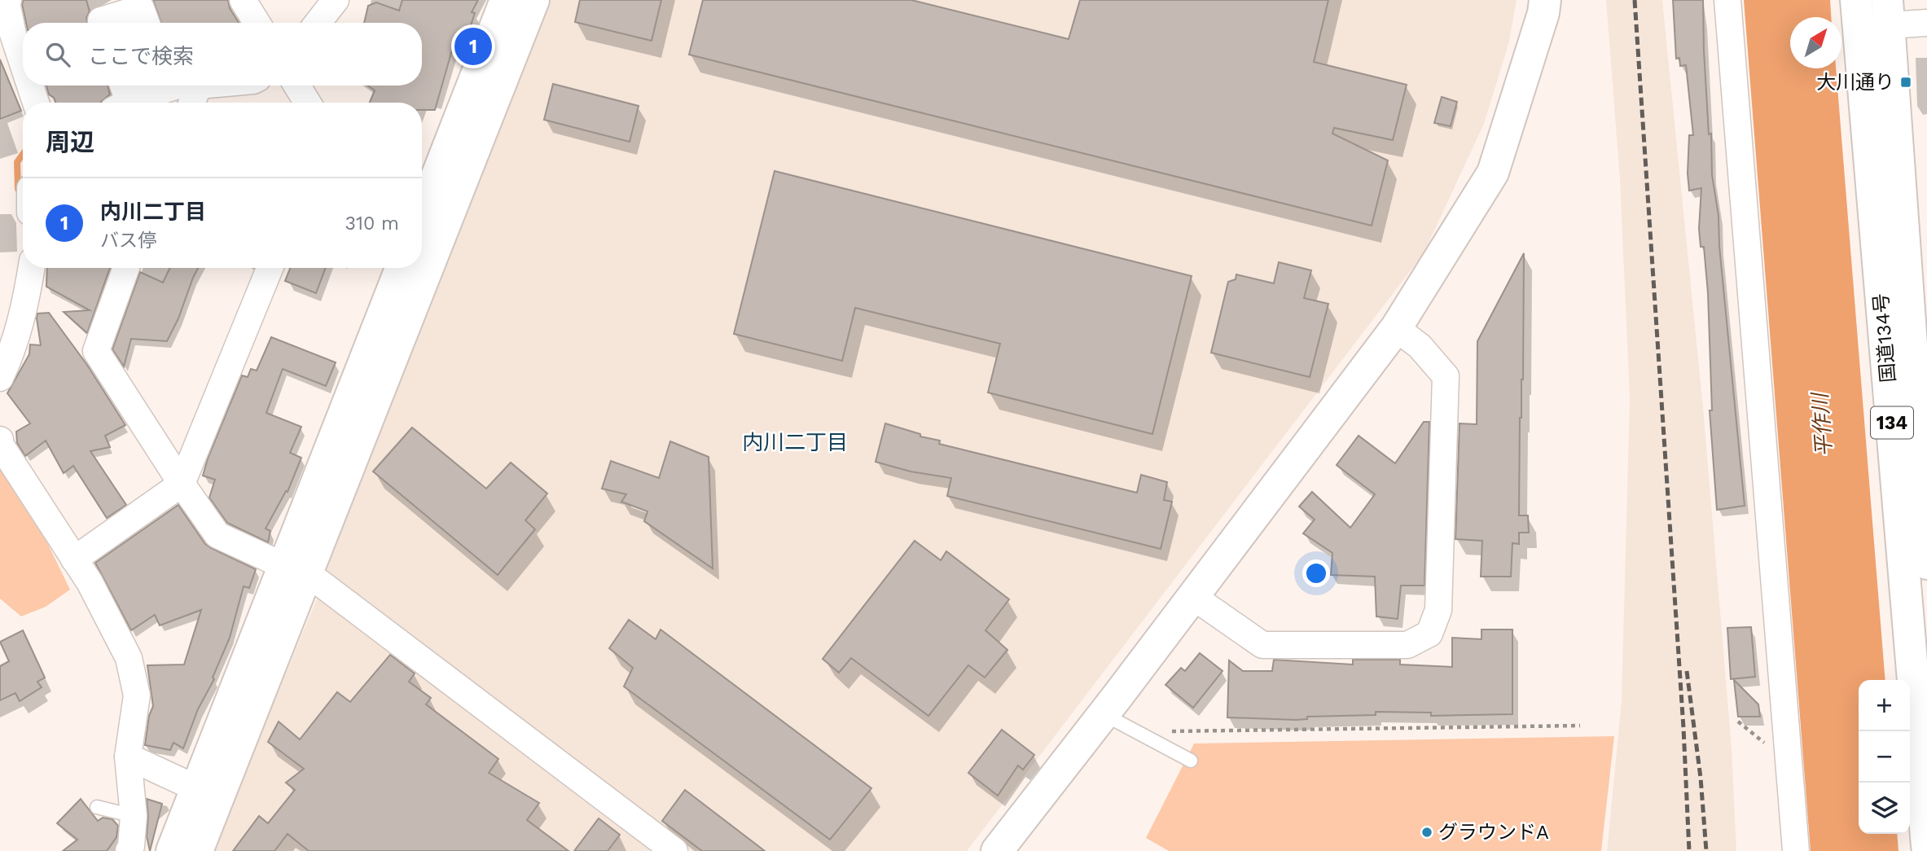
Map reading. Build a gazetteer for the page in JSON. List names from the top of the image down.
{
  "streets": {
    "main road": ["国道134号", "134"]
  },
  "districts": ["内川二丁目"],
  "water": ["平作川"],
  "places": {
    "transit": ["大川通り"],
    "other": ["グラウンドA"]
  },
  "north": "top right",
  "page": {
    "search": "ここで検索",
    "pins": "1",
    "heading": "周辺",
    "list": [
      {
        "mark": "1",
        "name": "内川二丁目",
        "note": "バス停",
        "value": "310 m"
      }
    ],
    "map_buttons": ["+", "−"]
  }
}
